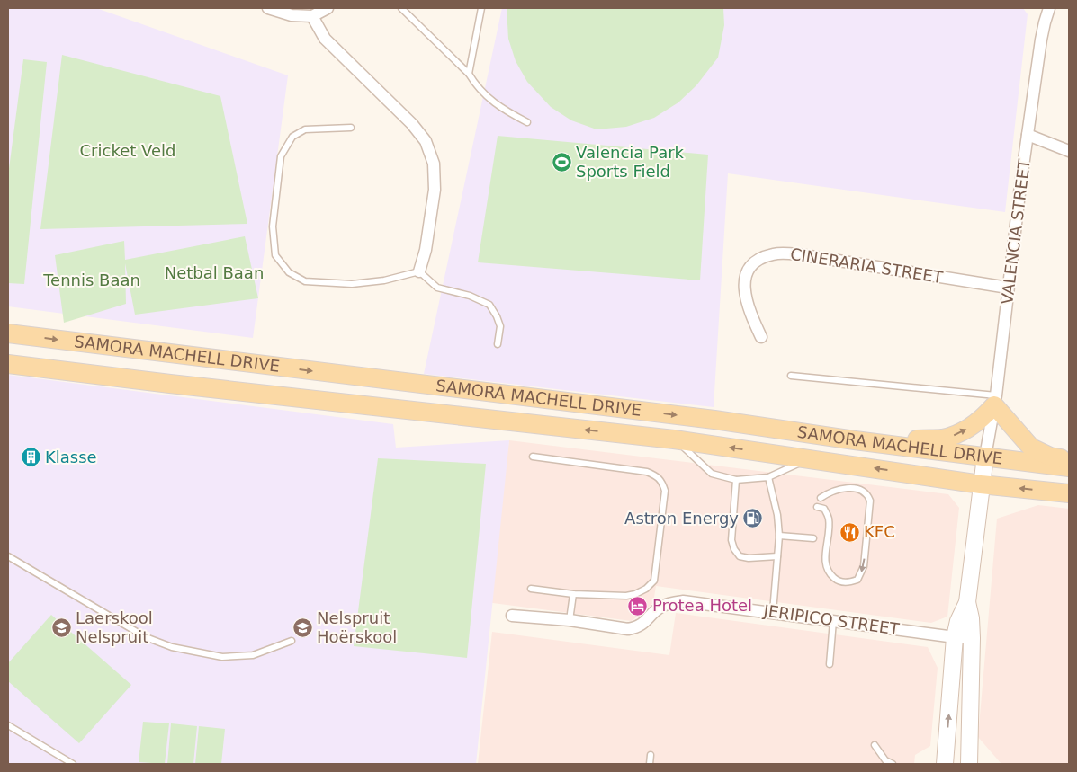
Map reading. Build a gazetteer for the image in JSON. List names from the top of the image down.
{
  "streets": {
    "main road": ["SAMORA MACHELL DRIVE"],
    "street": ["VALENCIA STREET", "CINERARIA STREET", "JERIPICO STREET"]
  },
  "crossings": [
    ["VALENCIA STREET", "CINERARIA STREET"],
    ["VALENCIA STREET", "SAMORA MACHELL DRIVE"]
  ],
  "parks": ["Cricket Veld", "Netbal Baan", "Tennis Baan"],
  "places": {
    "sports": ["Valencia Park Sports Field"],
    "building": ["Klasse"],
    "fuel station": ["Astron Energy"],
    "restaurant": ["KFC"],
    "hotel": ["Protea Hotel"],
    "school or university": ["Laerskool Nelspruit", "Nelspruit Hoërskool"]
  }
}
